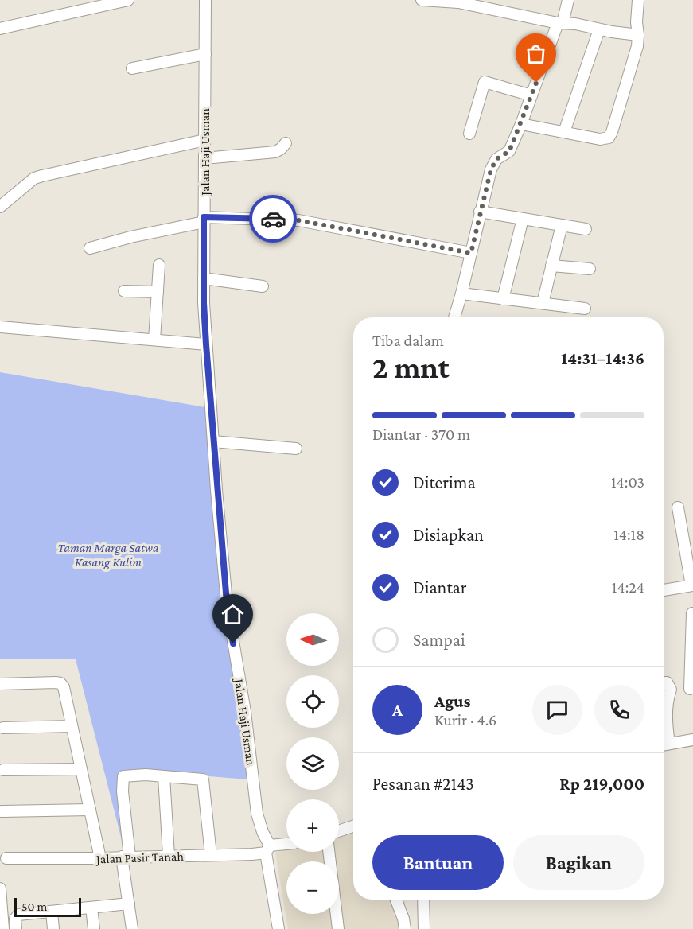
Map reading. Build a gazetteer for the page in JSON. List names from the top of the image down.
{
  "streets": {
    "street": ["Jalan Haji Usman", "Jalan Pasir Tanah"]
  },
  "crossings": [
    ["Jalan Haji Usman", "Jalan Pasir Tanah"]
  ],
  "parks": ["Taman Marga Satwa Kasang Kulim"],
  "scale_bar": "50 m",
  "north": "left",
  "page": {
    "heading": ["2 mnt", "Tiba dalam", "14:31–14:36"],
    "panel": [
      "Agus",
      "Kurir · 4.6",
      "Pesanan #2143",
      "Rp 219,000"
    ],
    "bar": "Diantar · 370 m",
    "list": [
      ["Diterima", "14:03"],
      ["Disiapkan", "14:18"],
      ["Diantar", "14:24"],
      "Sampai"
    ],
    "map_buttons": ["+", "−"],
    "round": "A",
    "buttons": ["Bantuan", "Bagikan"],
    "scale": "50 m"
  }
}
